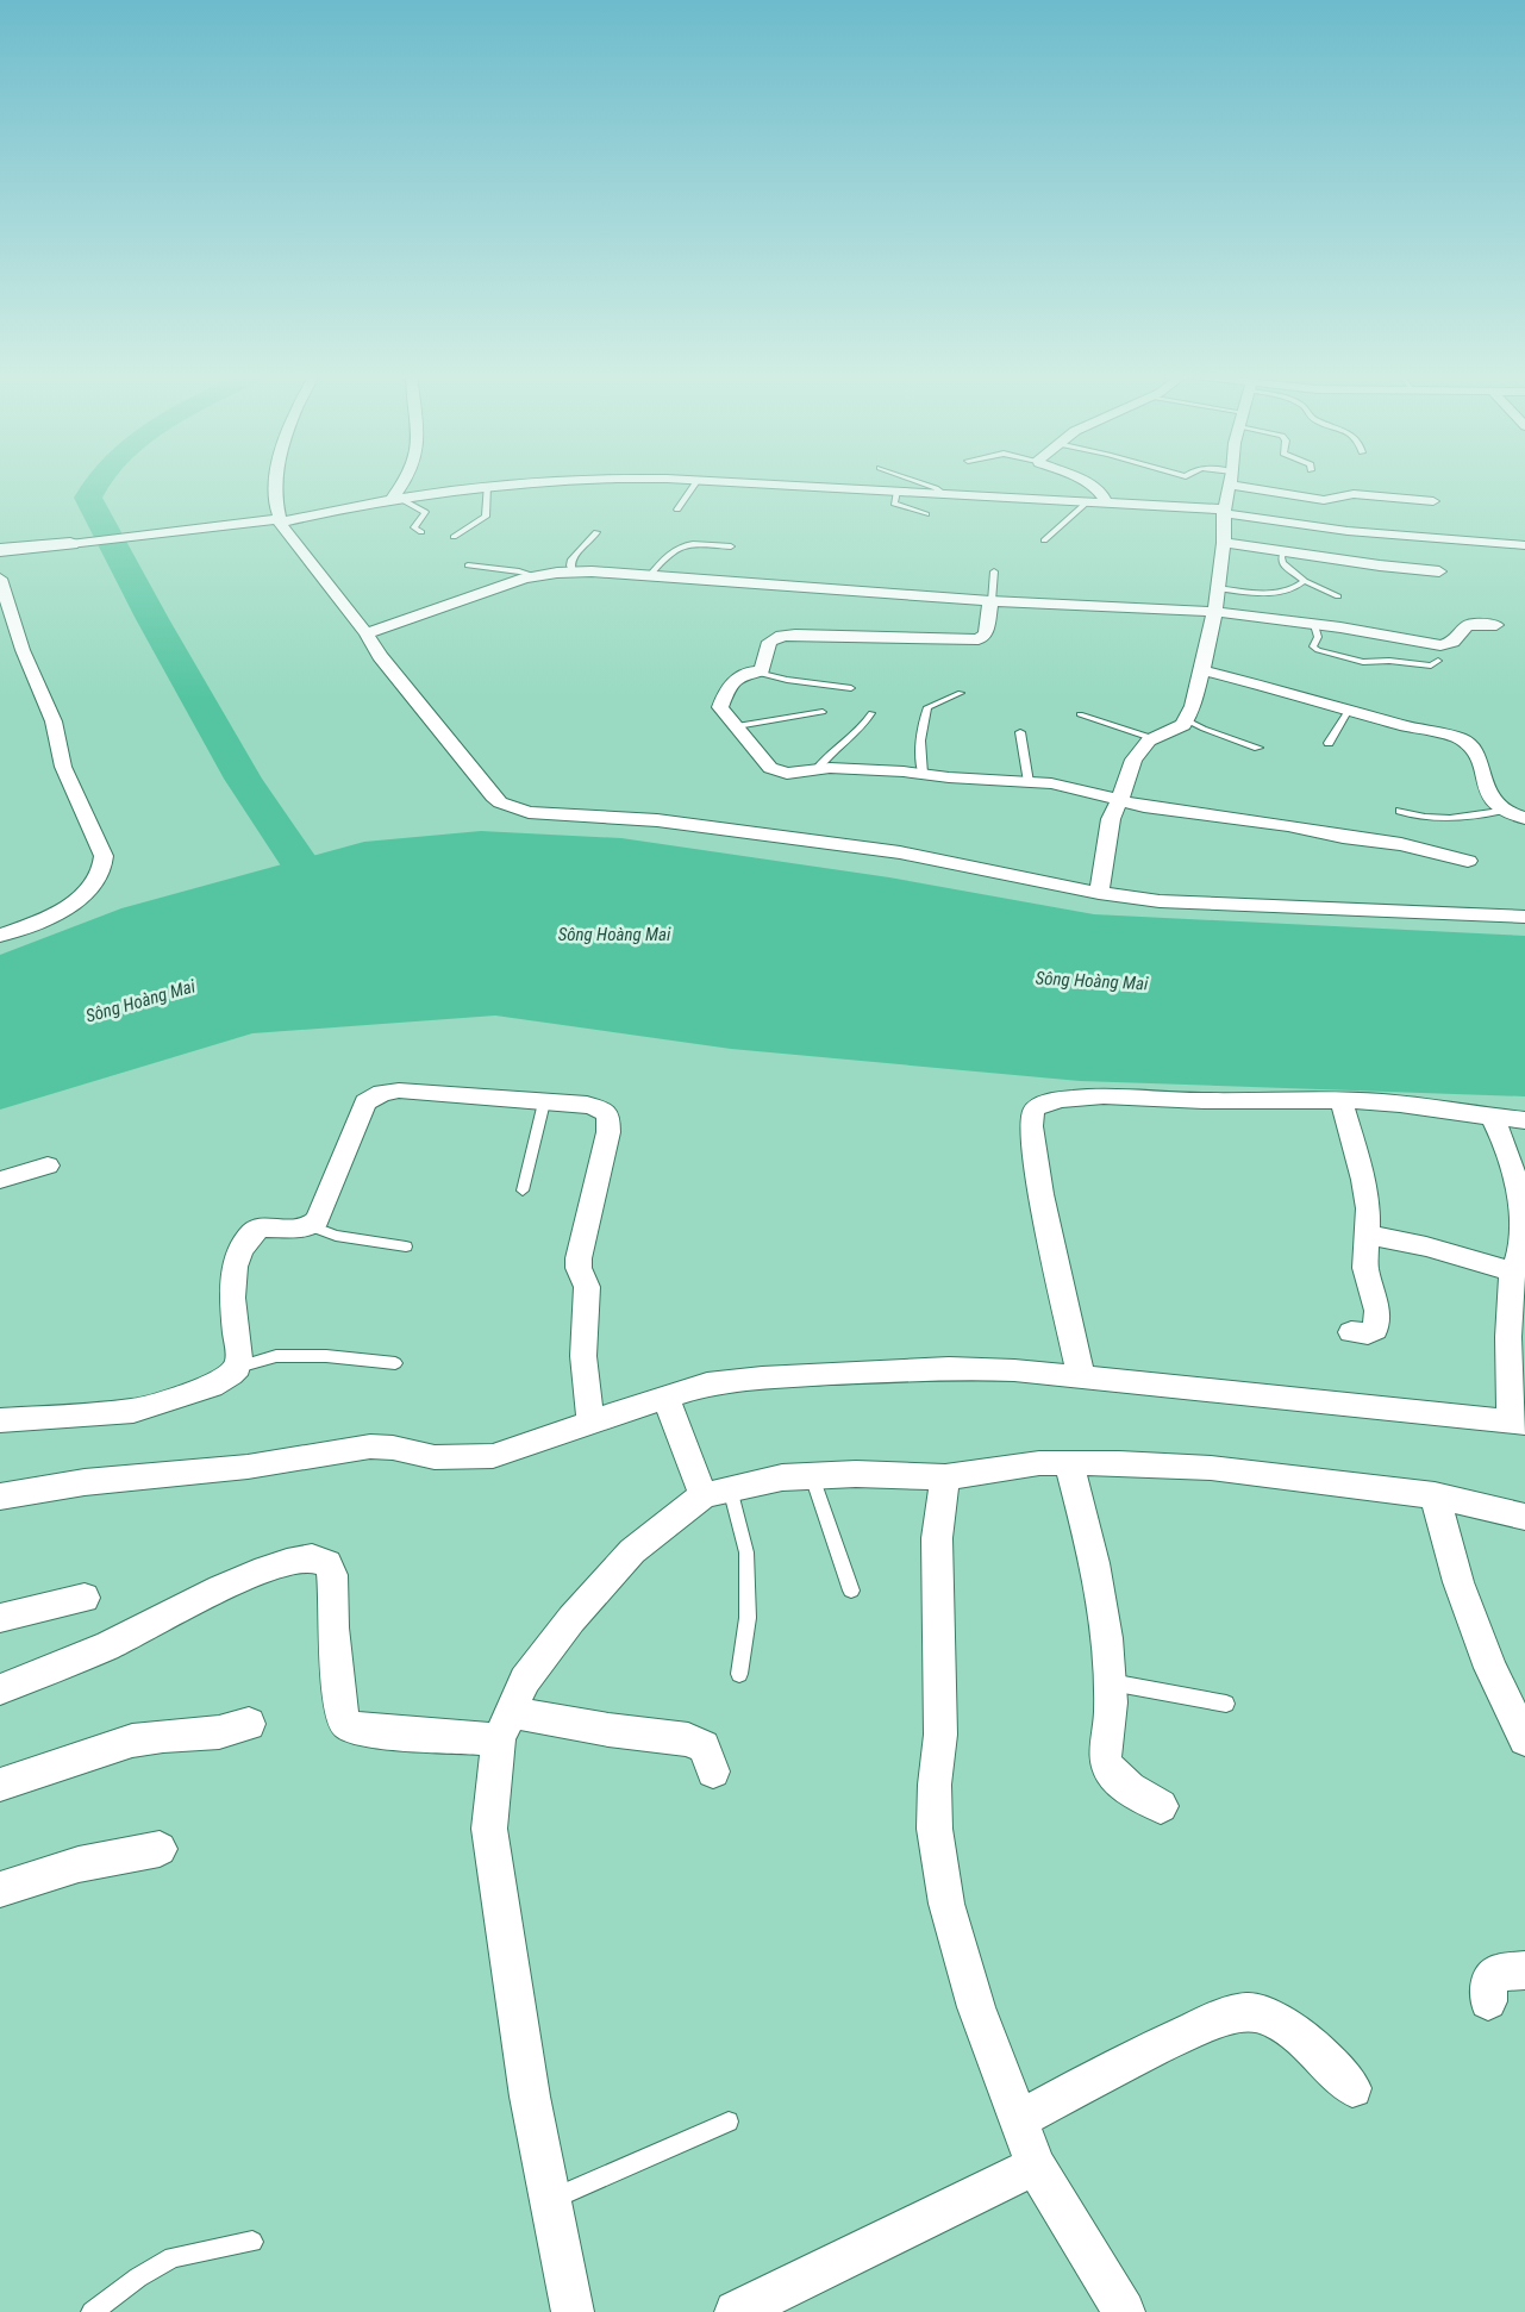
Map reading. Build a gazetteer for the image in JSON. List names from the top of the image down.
{
  "water": ["Sông Hoàng Mai"]
}
